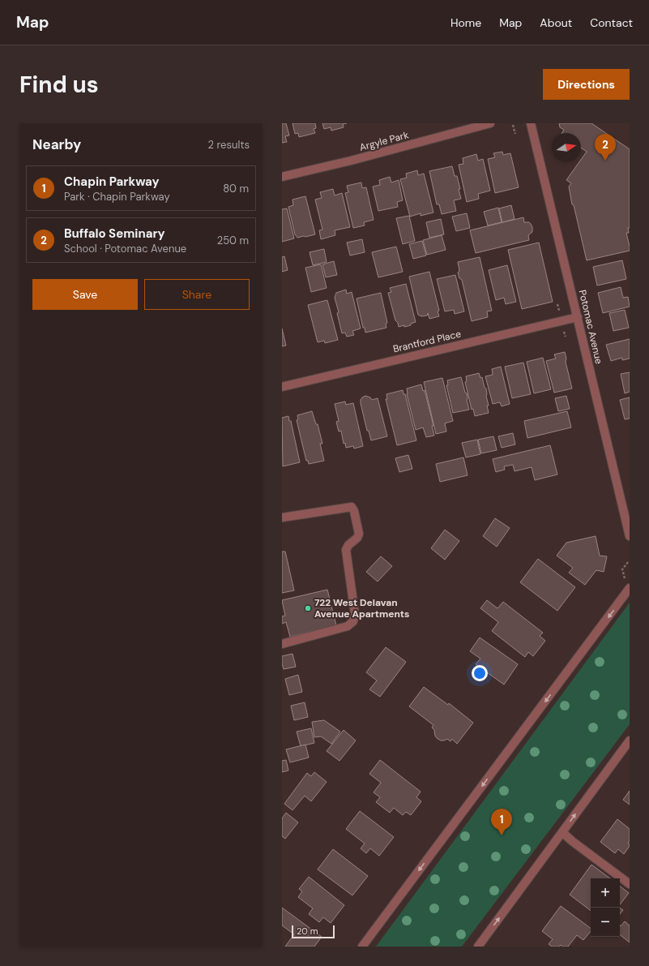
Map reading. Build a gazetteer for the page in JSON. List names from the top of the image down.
{
  "streets": {
    "street": ["Argyle Park", "Potomac Avenue", "Brantford Place"]
  },
  "crossings": [
    ["Potomac Avenue", "Brantford Place"]
  ],
  "places": ["722 West Delavan Avenue Apartments"],
  "scale_bar": "20 m",
  "north": "right",
  "page": {
    "header": "Map",
    "nav": [
      "Home",
      "Map",
      "About",
      "Contact"
    ],
    "buttons": [
      "Directions",
      ["Save", "Share"]
    ],
    "title": "Find us",
    "heading": ["Nearby", "2 results"],
    "pins": ["2", "1"],
    "list": [
      {
        "mark": "1",
        "name": "Chapin Parkway",
        "note": "Park · Chapin Parkway",
        "value": "80 m"
      },
      {
        "mark": "2",
        "name": "Buffalo Seminary",
        "note": "School · Potomac Avenue",
        "value": "250 m"
      }
    ],
    "map_buttons": ["+", "−"],
    "scale": "20 m"
  }
}
